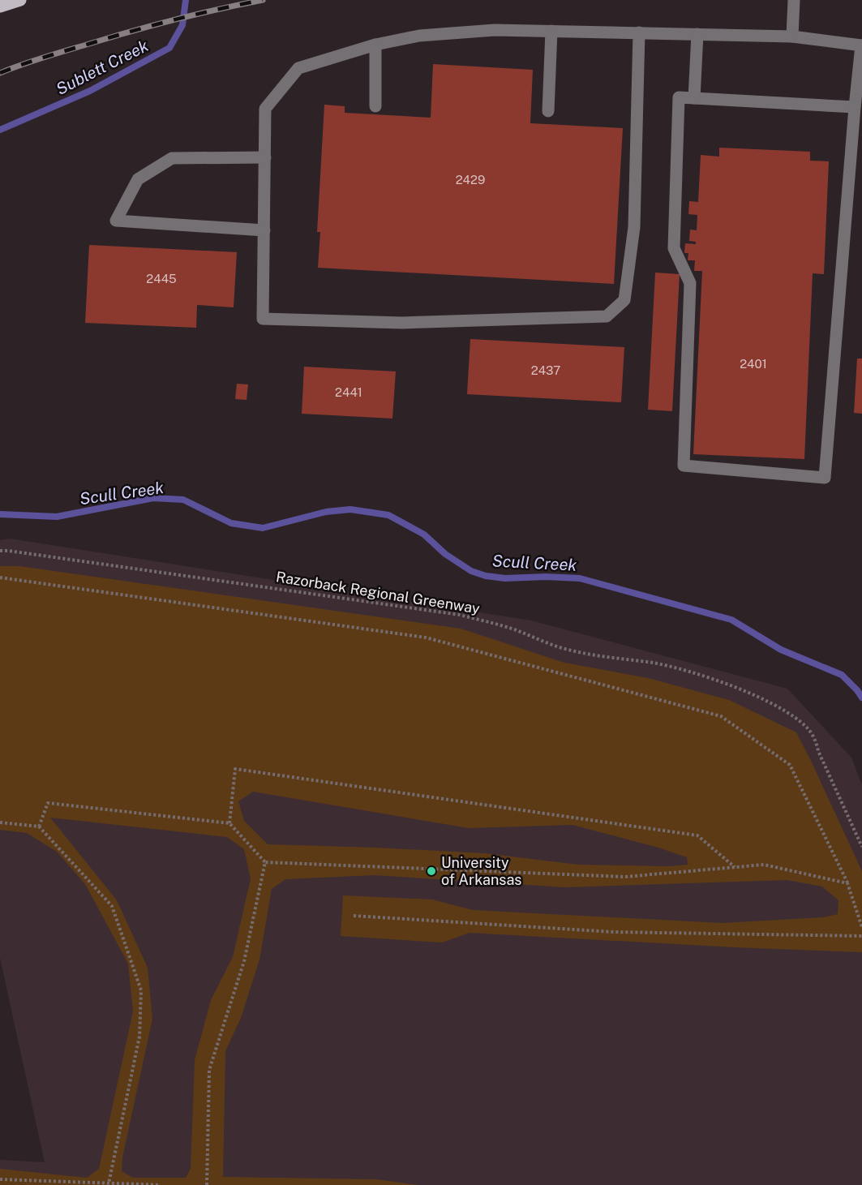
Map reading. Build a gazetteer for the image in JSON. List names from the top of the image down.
{
  "streets": {
    "path": ["Razorback Regional Greenway"]
  },
  "water": ["Sublett Creek", "Scull Creek"],
  "places": ["University of Arkansas"],
  "house_numbers": [
    "2429",
    "2445",
    "2401",
    "2437",
    "2441"
  ]
}
